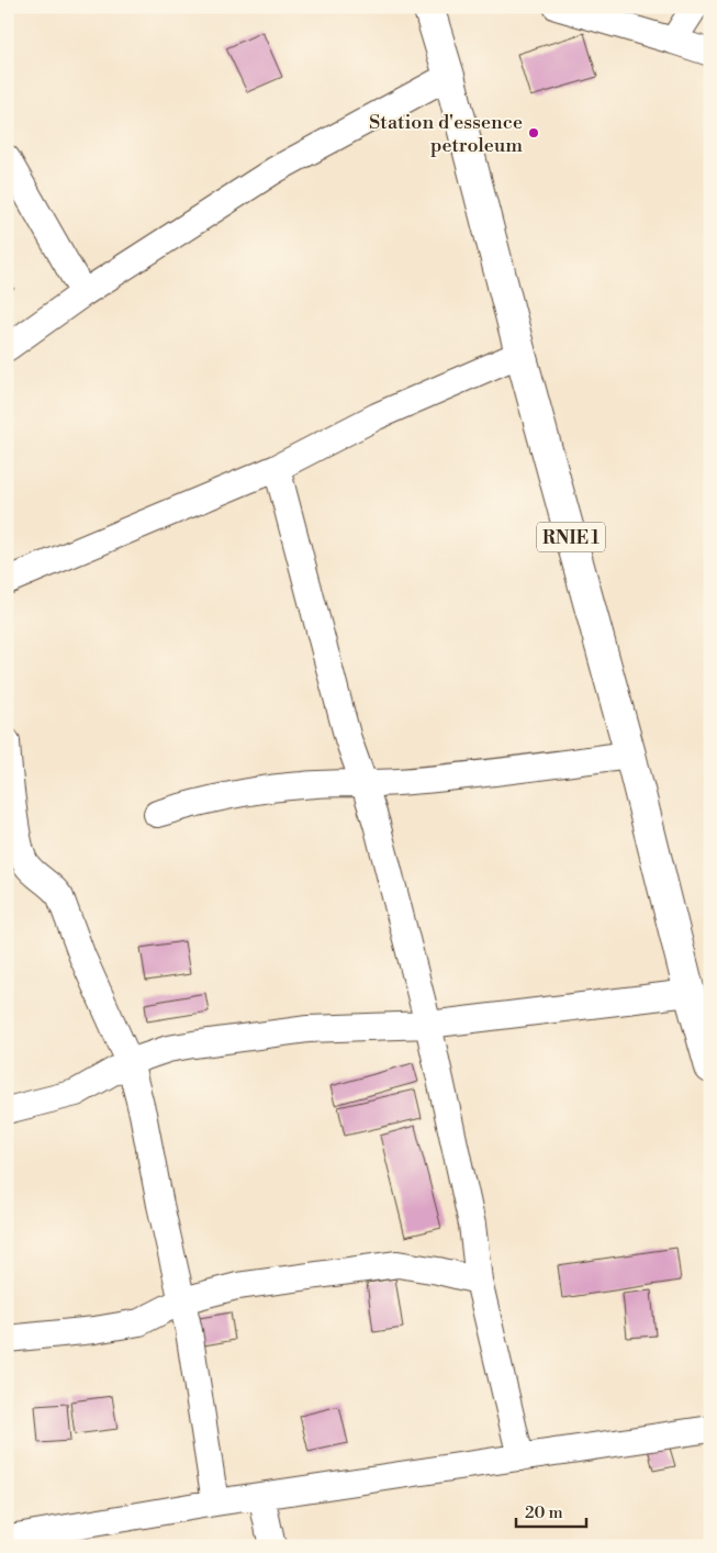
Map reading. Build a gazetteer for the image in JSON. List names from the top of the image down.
{
  "streets": {
    "highway": ["RNIE 1"]
  },
  "places": ["Station d'essence petroleum"],
  "scale_bar": "20 m"
}
